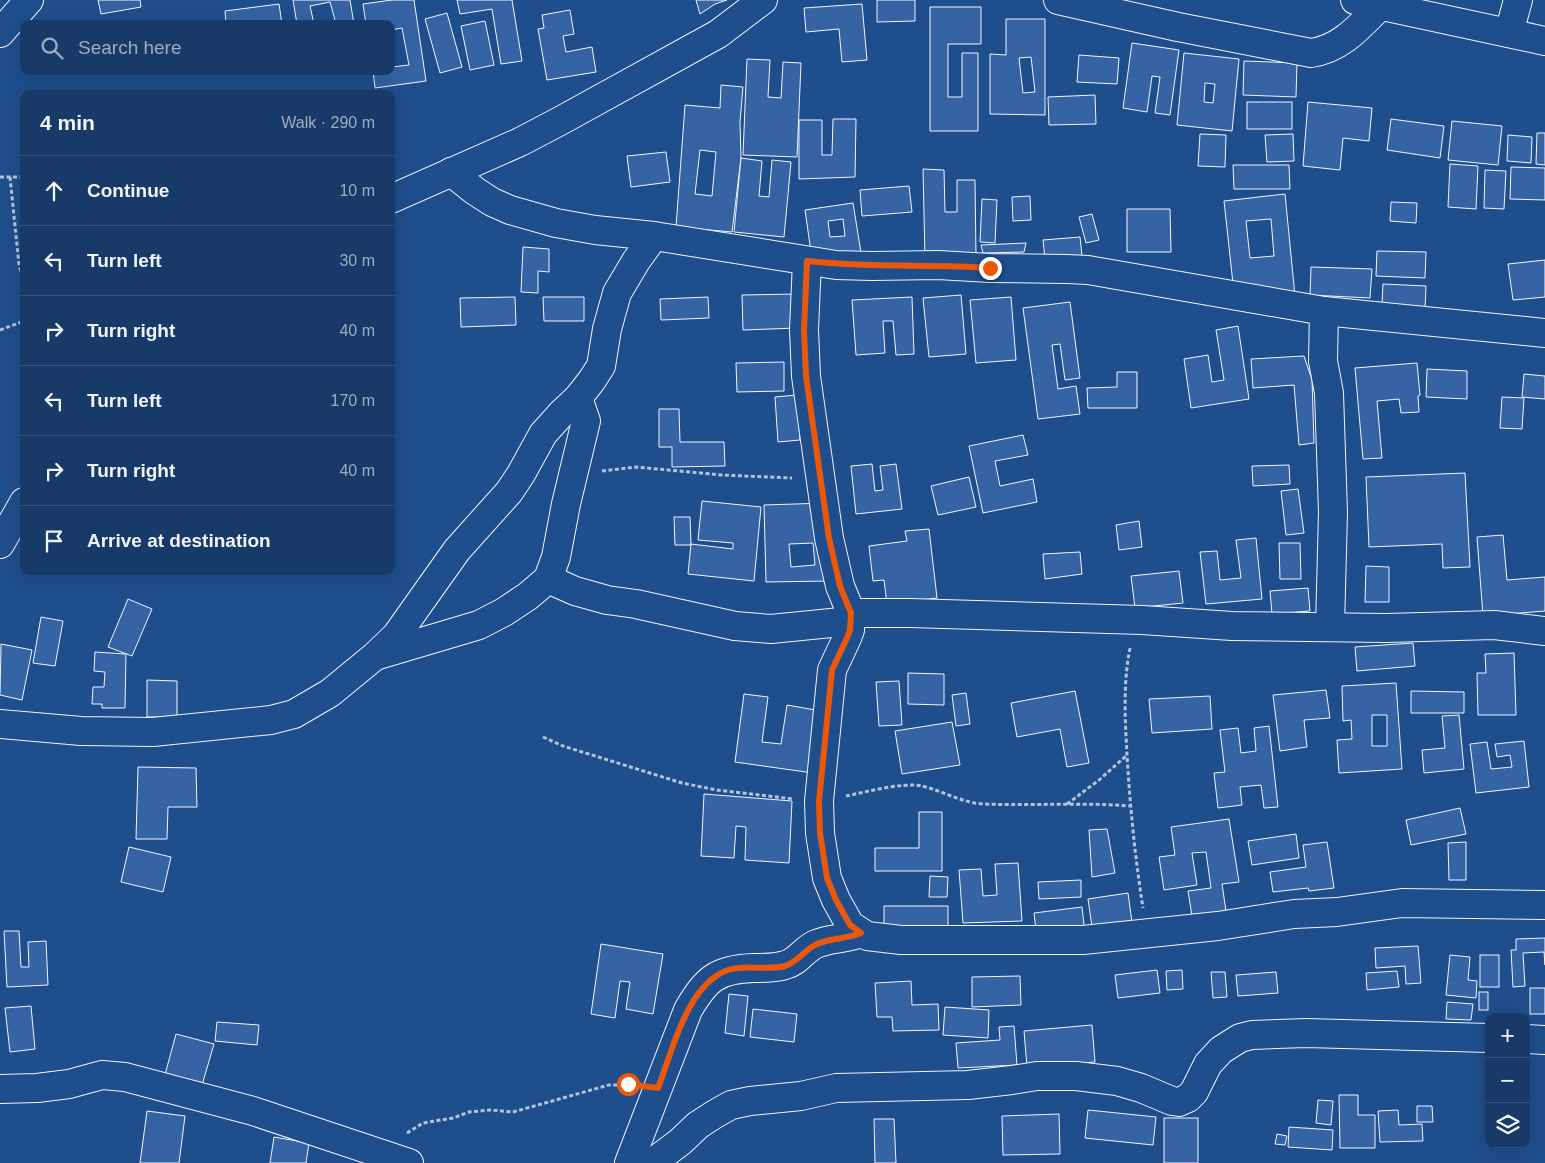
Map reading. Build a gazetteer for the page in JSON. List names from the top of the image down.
{
  "page": {
    "search": "Search here",
    "heading": ["4 min", "Walk · 290 m"],
    "list": [
      ["Continue", "10 m"],
      ["Turn left", "30 m"],
      ["Turn right", "40 m"],
      ["Turn left", "170 m"],
      ["Turn right", "40 m"],
      "Arrive at destination"
    ],
    "map_buttons": ["+", "−"]
  }
}
